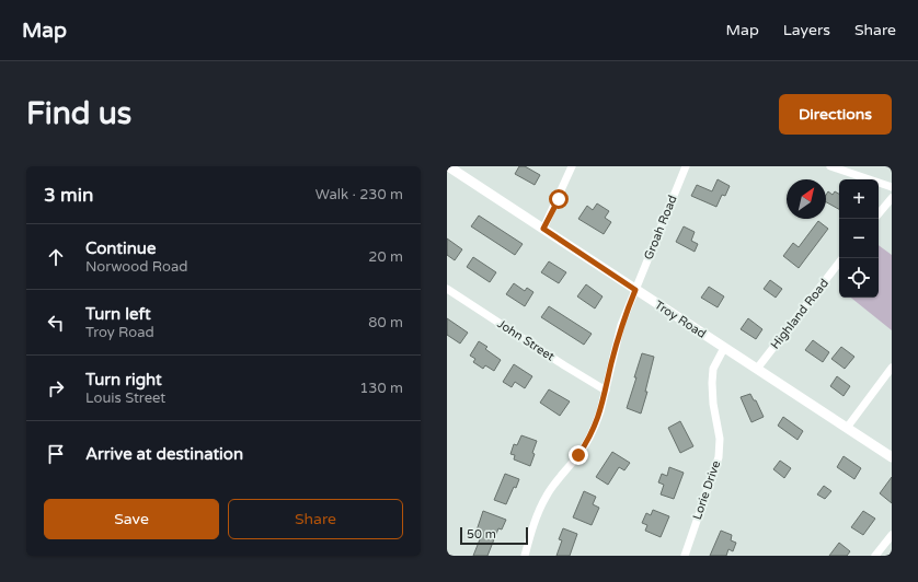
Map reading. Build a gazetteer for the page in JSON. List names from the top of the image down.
{
  "streets": {
    "street": [
      "Groah Road",
      "Highland Road",
      "Troy Road",
      "John Street",
      "Lorie Drive"
    ]
  },
  "crossings": [
    ["Groah Road", "Troy Road"],
    ["Groah Road", "John Street"],
    ["Highland Road", "Troy Road"],
    ["Troy Road", "Lorie Drive"]
  ],
  "scale_bar": "50 m",
  "north": "top right",
  "page": {
    "header": "Map",
    "nav": ["Map", "Layers", "Share"],
    "buttons": [
      "Directions",
      ["Save", "Share"]
    ],
    "title": "Find us",
    "heading": ["3 min", "Walk · 230 m"],
    "map_buttons": ["+", "−"],
    "list": [
      ["Continue", "Norwood Road", "20 m"],
      ["Turn left", "Troy Road", "80 m"],
      ["Turn right", "Louis Street", "130 m"],
      "Arrive at destination"
    ],
    "scale": "50 m"
  }
}
